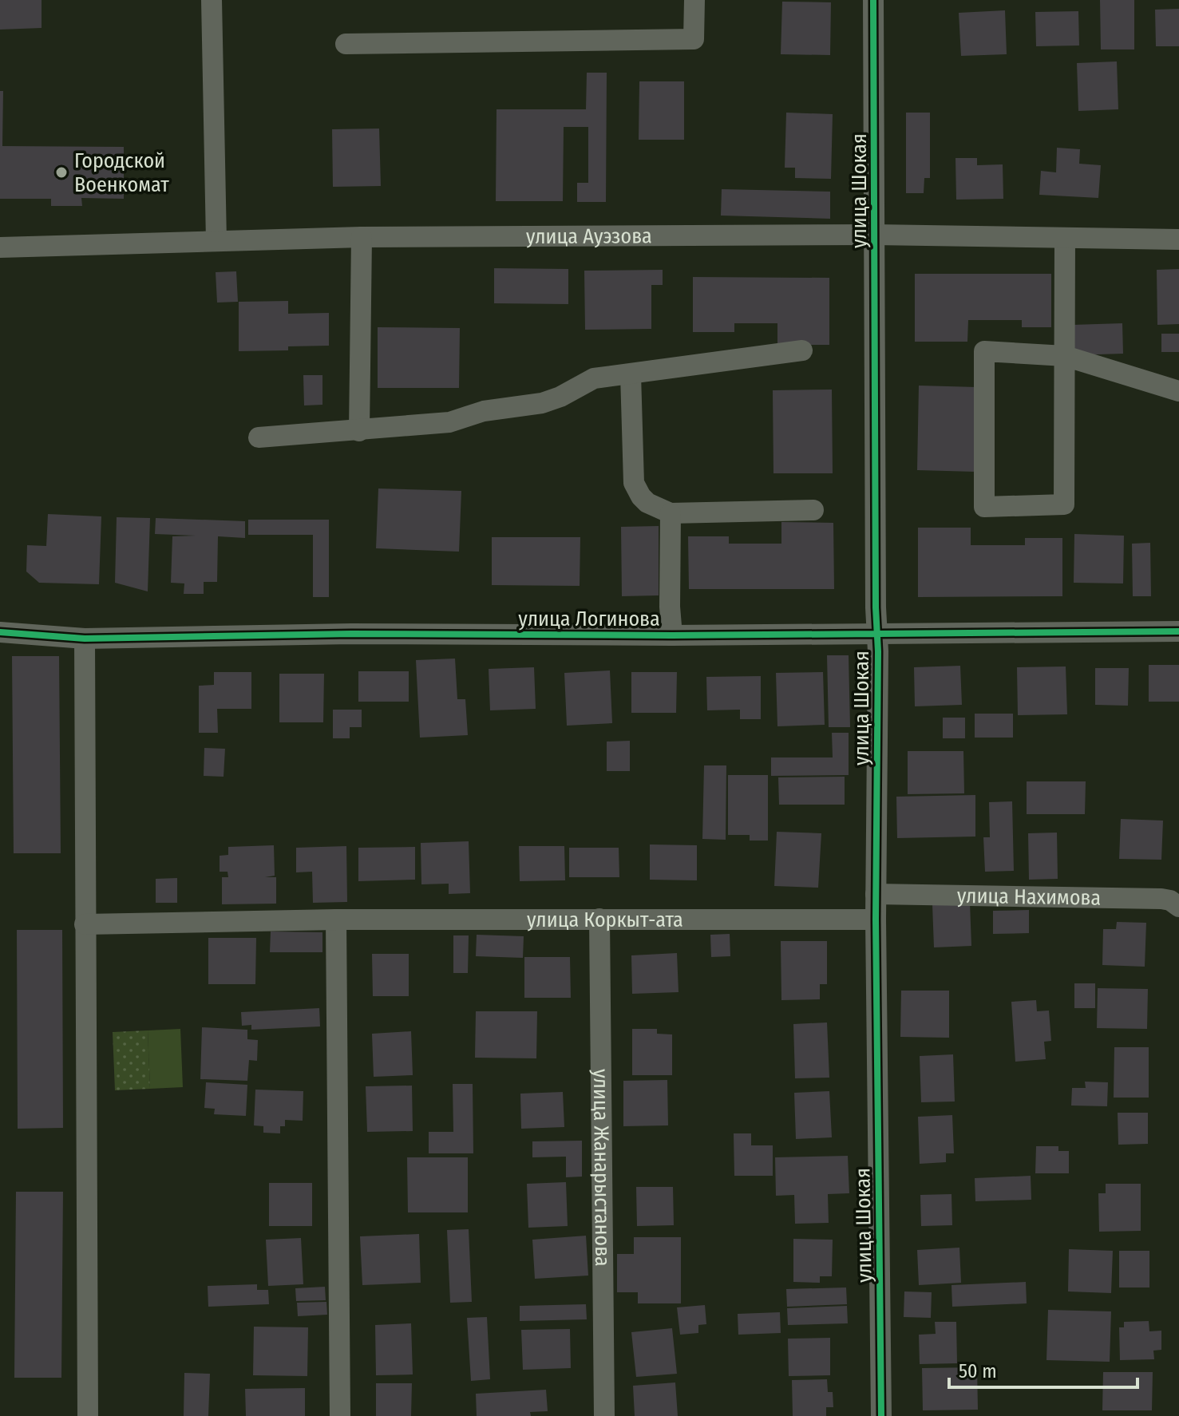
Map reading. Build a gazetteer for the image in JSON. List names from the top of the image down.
{
  "streets": {
    "street": [
      "улица Шокая",
      "улица Ауэзова",
      "улица Логинова",
      "улица Нахимова",
      "улица Коркыт-ата",
      "улица Жанарыстанова"
    ]
  },
  "crossings": [
    ["улица Шокая", "улица Ауэзова"],
    ["улица Шокая", "улица Логинова"],
    ["улица Шокая", "улица Нахимова"],
    ["улица Шокая", "улица Коркыт-ата"],
    ["улица Коркыт-ата", "улица Жанарыстанова"]
  ],
  "places": ["Городской Военкомат"],
  "scale_bar": "50 m"
}
